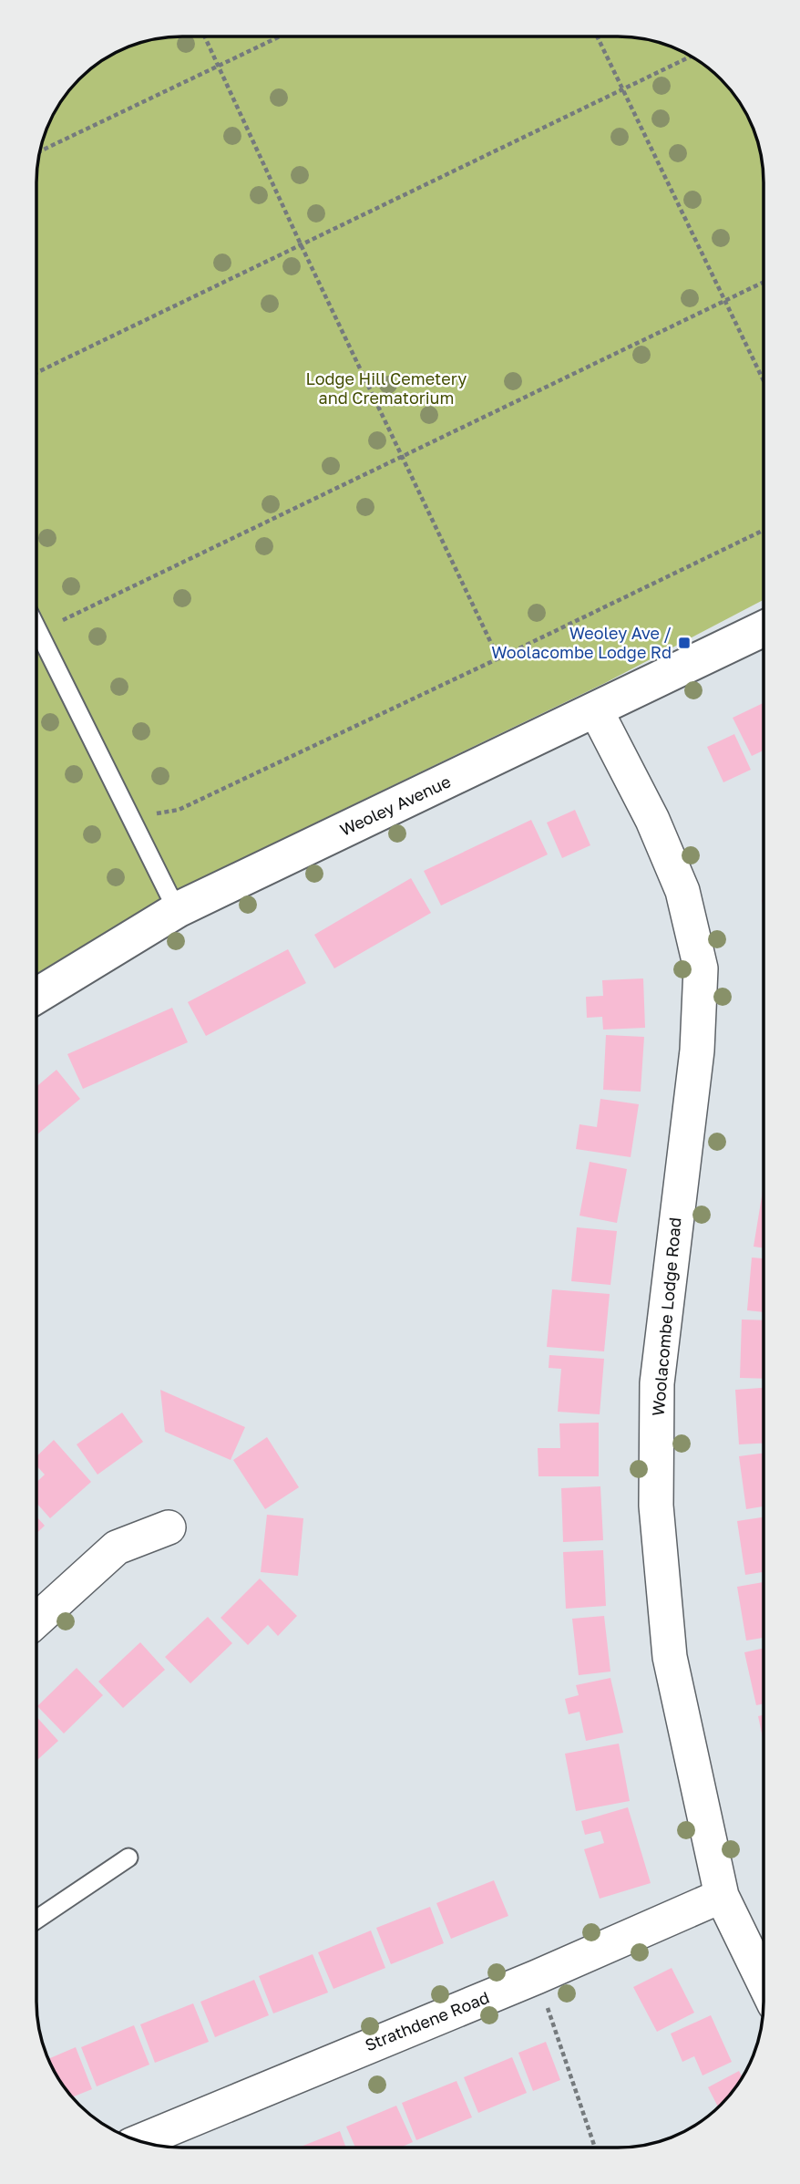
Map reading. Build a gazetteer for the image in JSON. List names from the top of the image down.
{
  "streets": {
    "street": ["Weoley Avenue", "Woolacombe Lodge Road", "Strathdene Road"]
  },
  "crossings": [
    ["Weoley Avenue", "Woolacombe Lodge Road"],
    ["Woolacombe Lodge Road", "Strathdene Road"]
  ],
  "parks": ["Lodge Hill Cemetery and Crematorium"],
  "places": {
    "transit": ["Weoley Ave / Woolacombe Lodge Rd"]
  }
}
